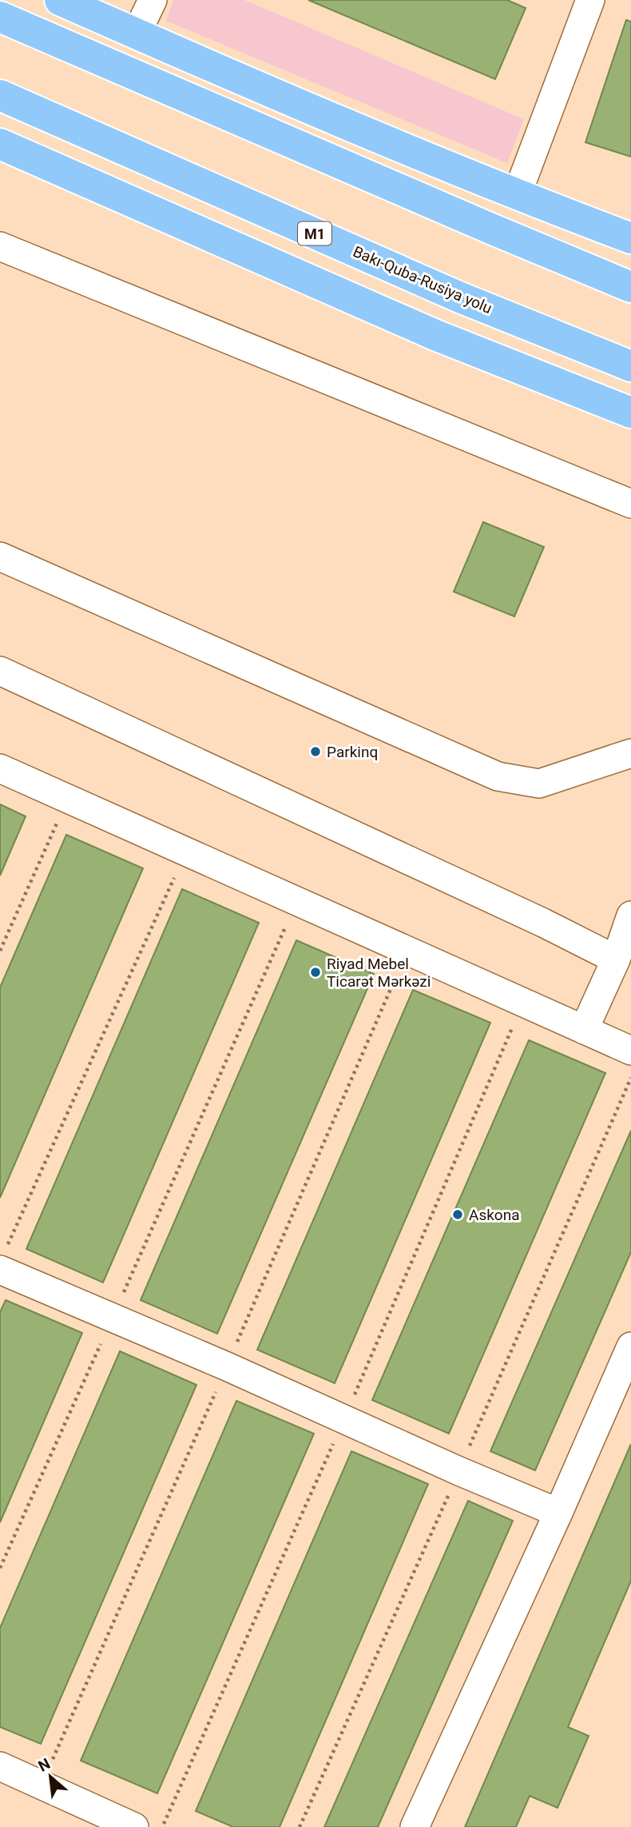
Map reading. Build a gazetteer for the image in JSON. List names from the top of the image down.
{
  "streets": {
    "highway": ["M1", "Bakı-Quba-Rusiya yolu"]
  },
  "places": ["Parkinq", "Riyad Mebel Ticarət Mərkəzi", "Askona"],
  "north": "top left"
}
